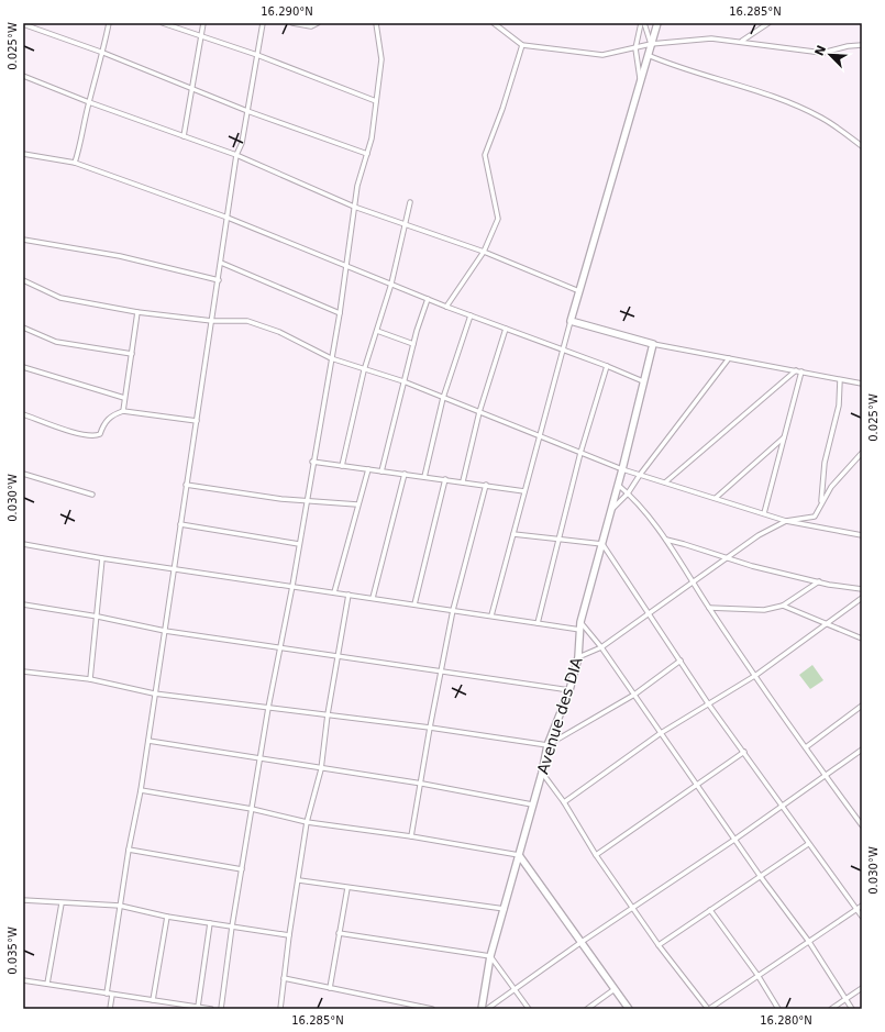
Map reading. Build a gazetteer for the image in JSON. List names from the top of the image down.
{
  "streets": {
    "street": ["Avenue des DIA"]
  },
  "north": "top left",
  "coordinates": [
    "16.290°N",
    "16.285°N",
    "0.025°W",
    "0.030°W",
    "0.035°W",
    "16.280°N"
  ]
}
